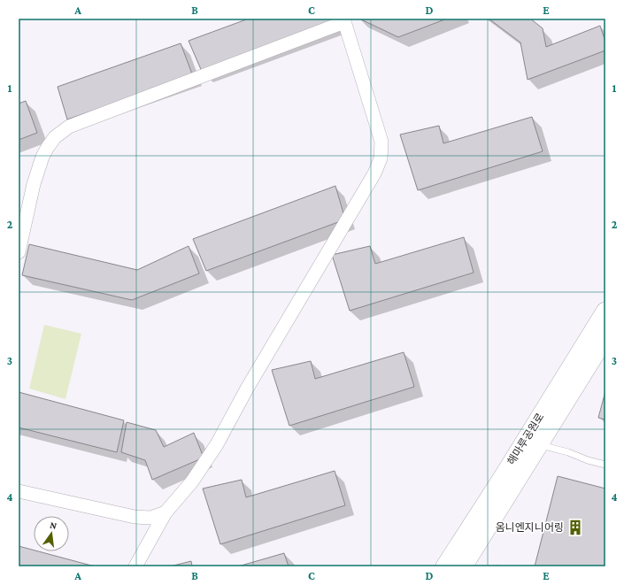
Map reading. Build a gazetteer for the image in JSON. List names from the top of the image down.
{
  "streets": {
    "street": ["해마루공원로"]
  },
  "places": {
    "building": ["옴니엔지니어링"]
  },
  "north": "top",
  "grid": {
    "columns": [
      "A",
      "B",
      "C",
      "D",
      "E"
    ],
    "rows": [
      "1",
      "2",
      "3",
      "4"
    ]
  }
}
